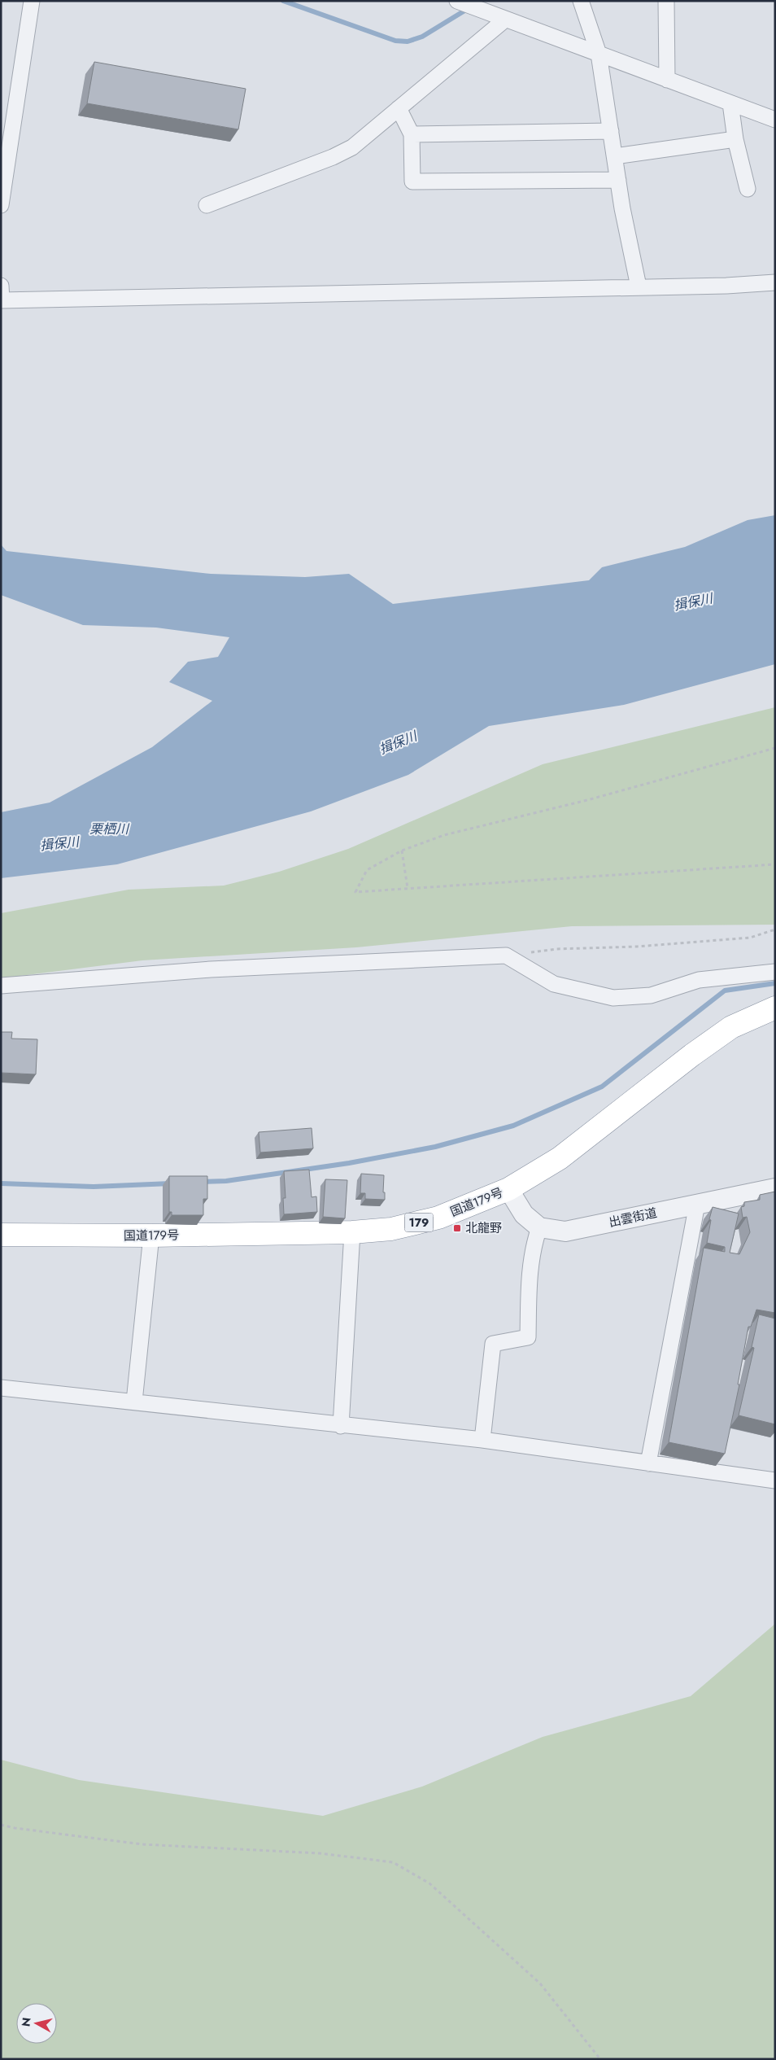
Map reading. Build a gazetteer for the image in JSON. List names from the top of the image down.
{
  "streets": {
    "highway": ["国道179号", "179"],
    "street": ["出雲街道"]
  },
  "water": ["揖保川", "栗栖川"],
  "places": {
    "transit": ["北龍野"]
  },
  "north": "left"
}
